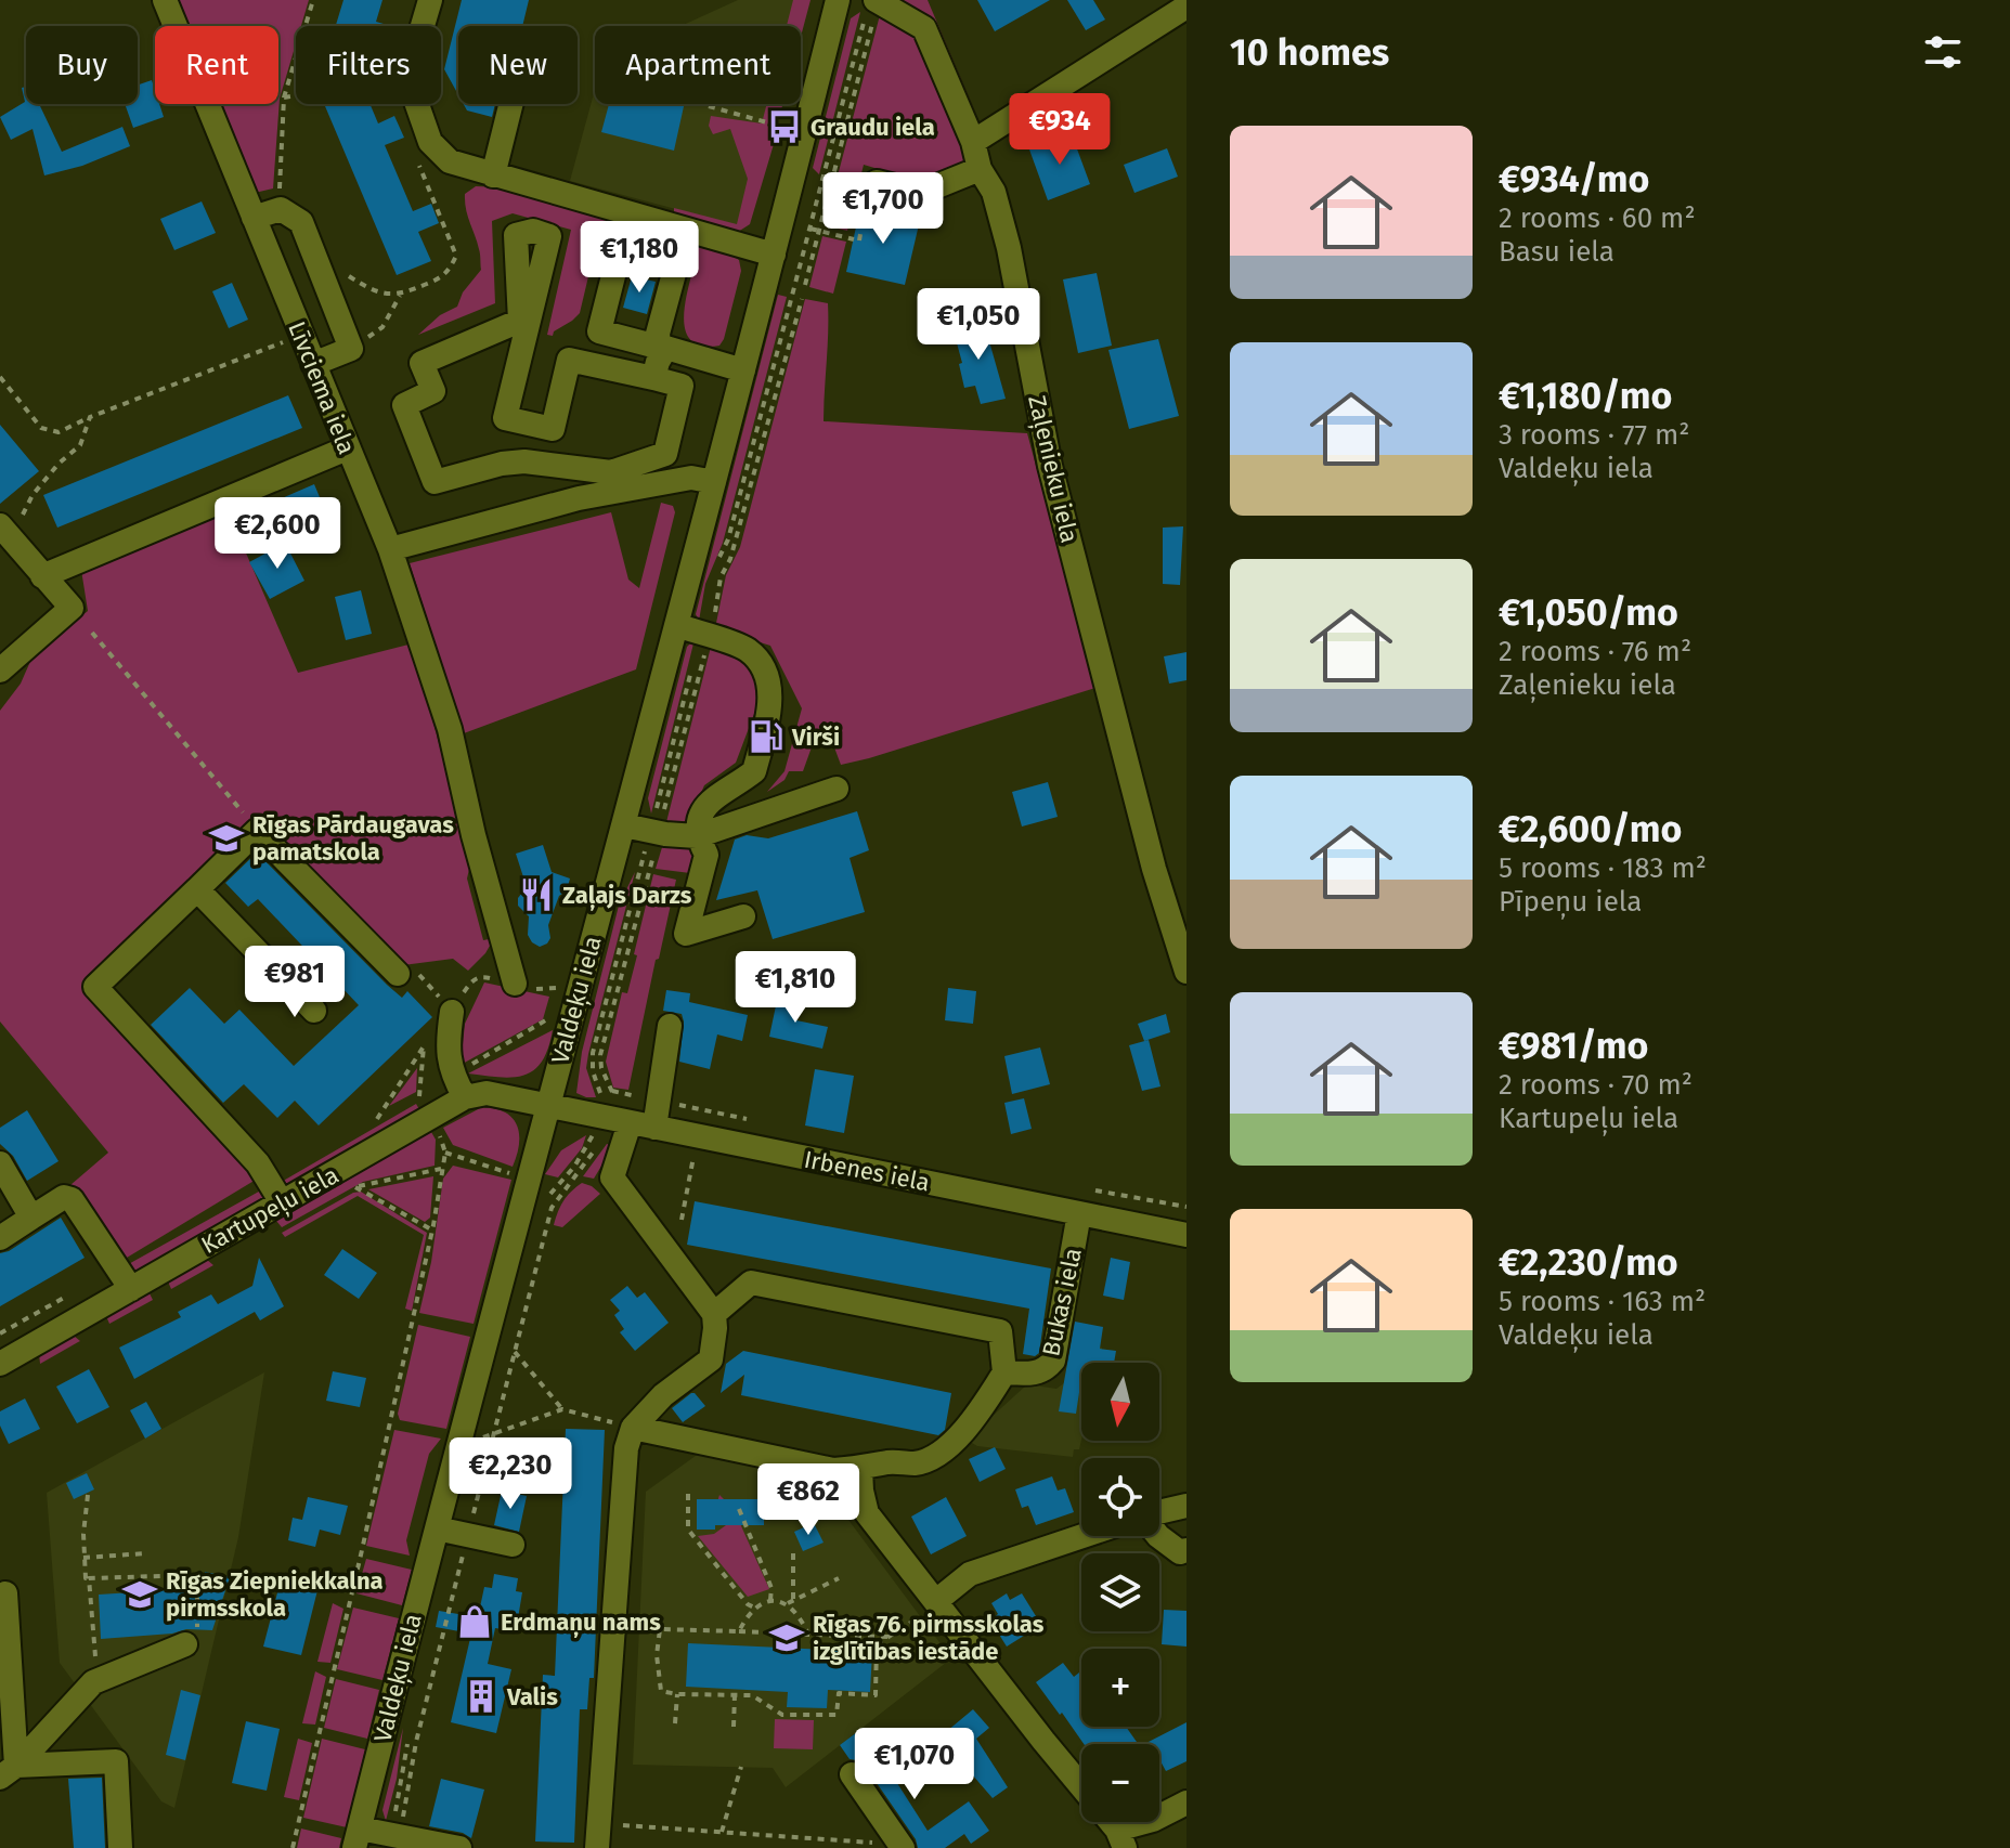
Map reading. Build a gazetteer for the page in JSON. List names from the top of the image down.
{
  "streets": {
    "street": [
      "Līvciema iela",
      "Zaļenieku iela",
      "Valdeķu iela",
      "Irbenes iela",
      "Kartupeļu iela",
      "Bukas iela"
    ]
  },
  "crossings": [
    ["Valdeķu iela", "Irbenes iela"],
    ["Valdeķu iela", "Kartupeļu iela"],
    ["Irbenes iela", "Kartupeļu iela"],
    ["Irbenes iela", "Bukas iela"]
  ],
  "places": {
    "bus stop": ["Graudu iela"],
    "fuel station": ["Virši"],
    "school or university": ["Rīgas Pārdaugavas pamatskola", "Rīgas Ziepniekkalna pirmsskola", "Rīgas 76. pirmsskolas izglītības iestāde"],
    "restaurant": ["Zaļajs Darzs"],
    "shop": ["Erdmaņu nams"],
    "building": ["Valis"]
  },
  "north": "bottom",
  "page": {
    "heading": "10 homes",
    "chip": [
      "Buy",
      "Rent",
      "Filters",
      "New",
      "Apartment"
    ],
    "price": [
      "€934",
      "€1,700",
      "€1,180",
      "€1,050",
      "€2,600",
      "€981",
      "€1,810",
      "€2,230",
      "€862",
      "€1,070"
    ],
    "list": [
      {
        "name": "€934/mo",
        "note": "2 rooms · 60 m² · Basu iela"
      },
      {
        "name": "€1,180/mo",
        "note": "3 rooms · 77 m² · Valdeķu iela"
      },
      {
        "name": "€1,050/mo",
        "note": "2 rooms · 76 m² · Zaļenieku iela"
      },
      {
        "name": "€2,600/mo",
        "note": "5 rooms · 183 m² · Pīpeņu iela"
      },
      {
        "name": "€981/mo",
        "note": "2 rooms · 70 m² · Kartupeļu iela"
      },
      {
        "name": "€2,230/mo",
        "note": "5 rooms · 163 m² · Valdeķu iela"
      }
    ],
    "map_buttons": ["+", "−"]
  }
}
